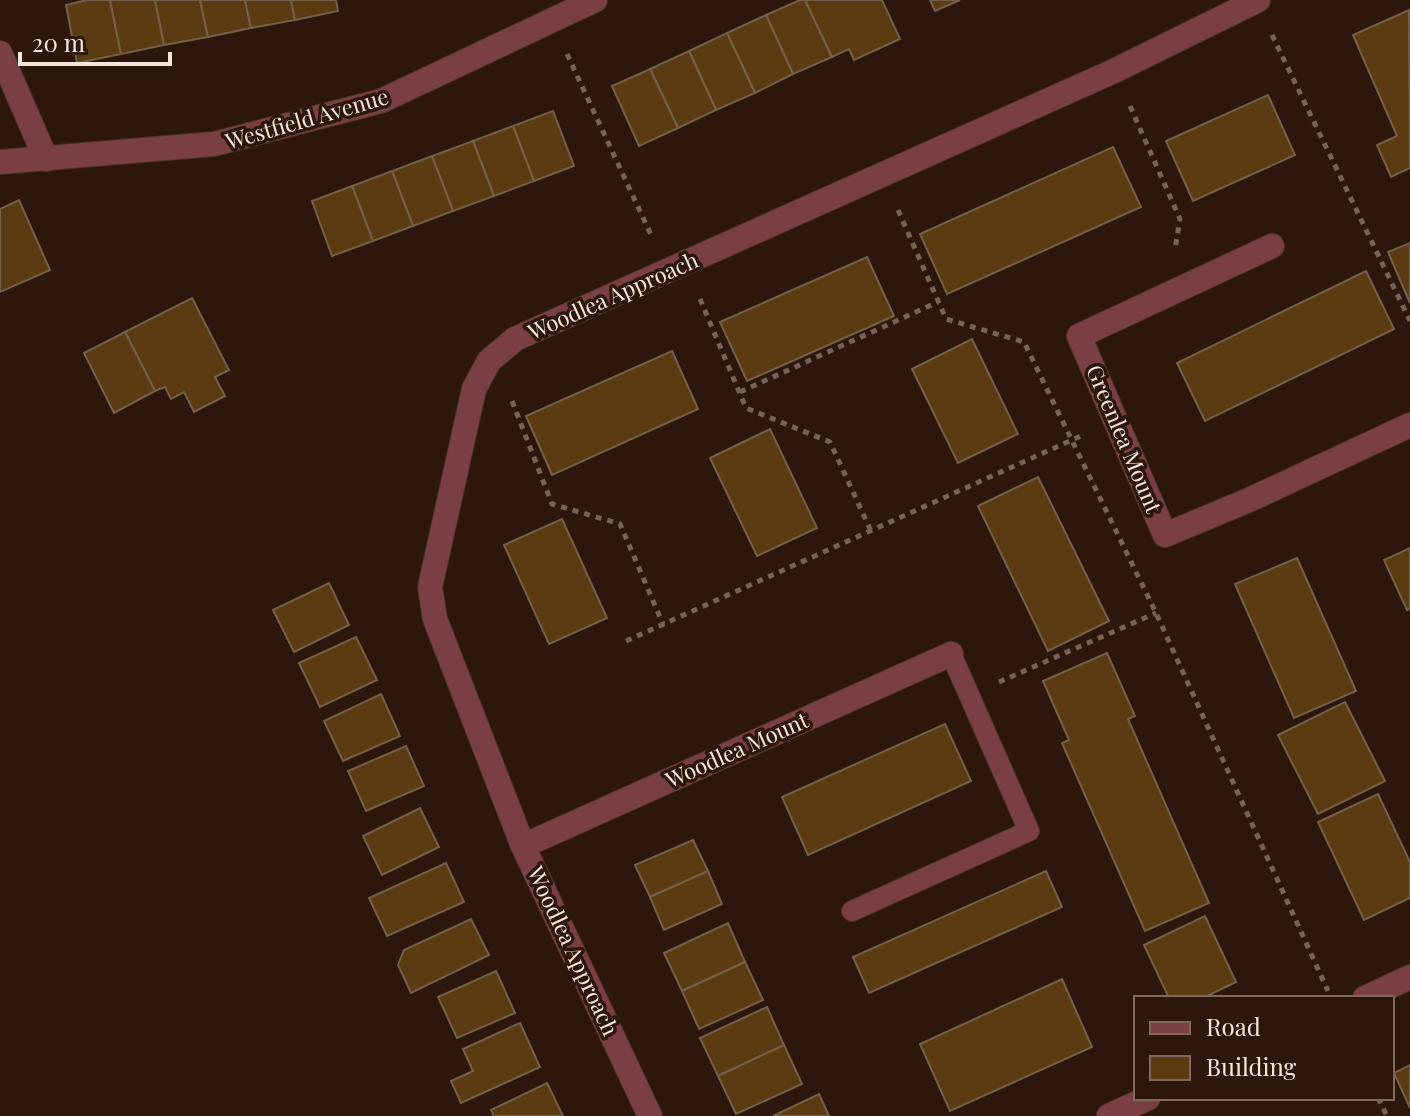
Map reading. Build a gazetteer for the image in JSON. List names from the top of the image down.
{
  "streets": {
    "street": [
      "Westfield Avenue",
      "Woodlea Approach",
      "Greenlea Mount",
      "Woodlea Mount"
    ]
  },
  "crossings": [
    ["Woodlea Approach", "Woodlea Mount"]
  ],
  "legend": ["Road", "Building"],
  "scale_bar": "20 m"
}
